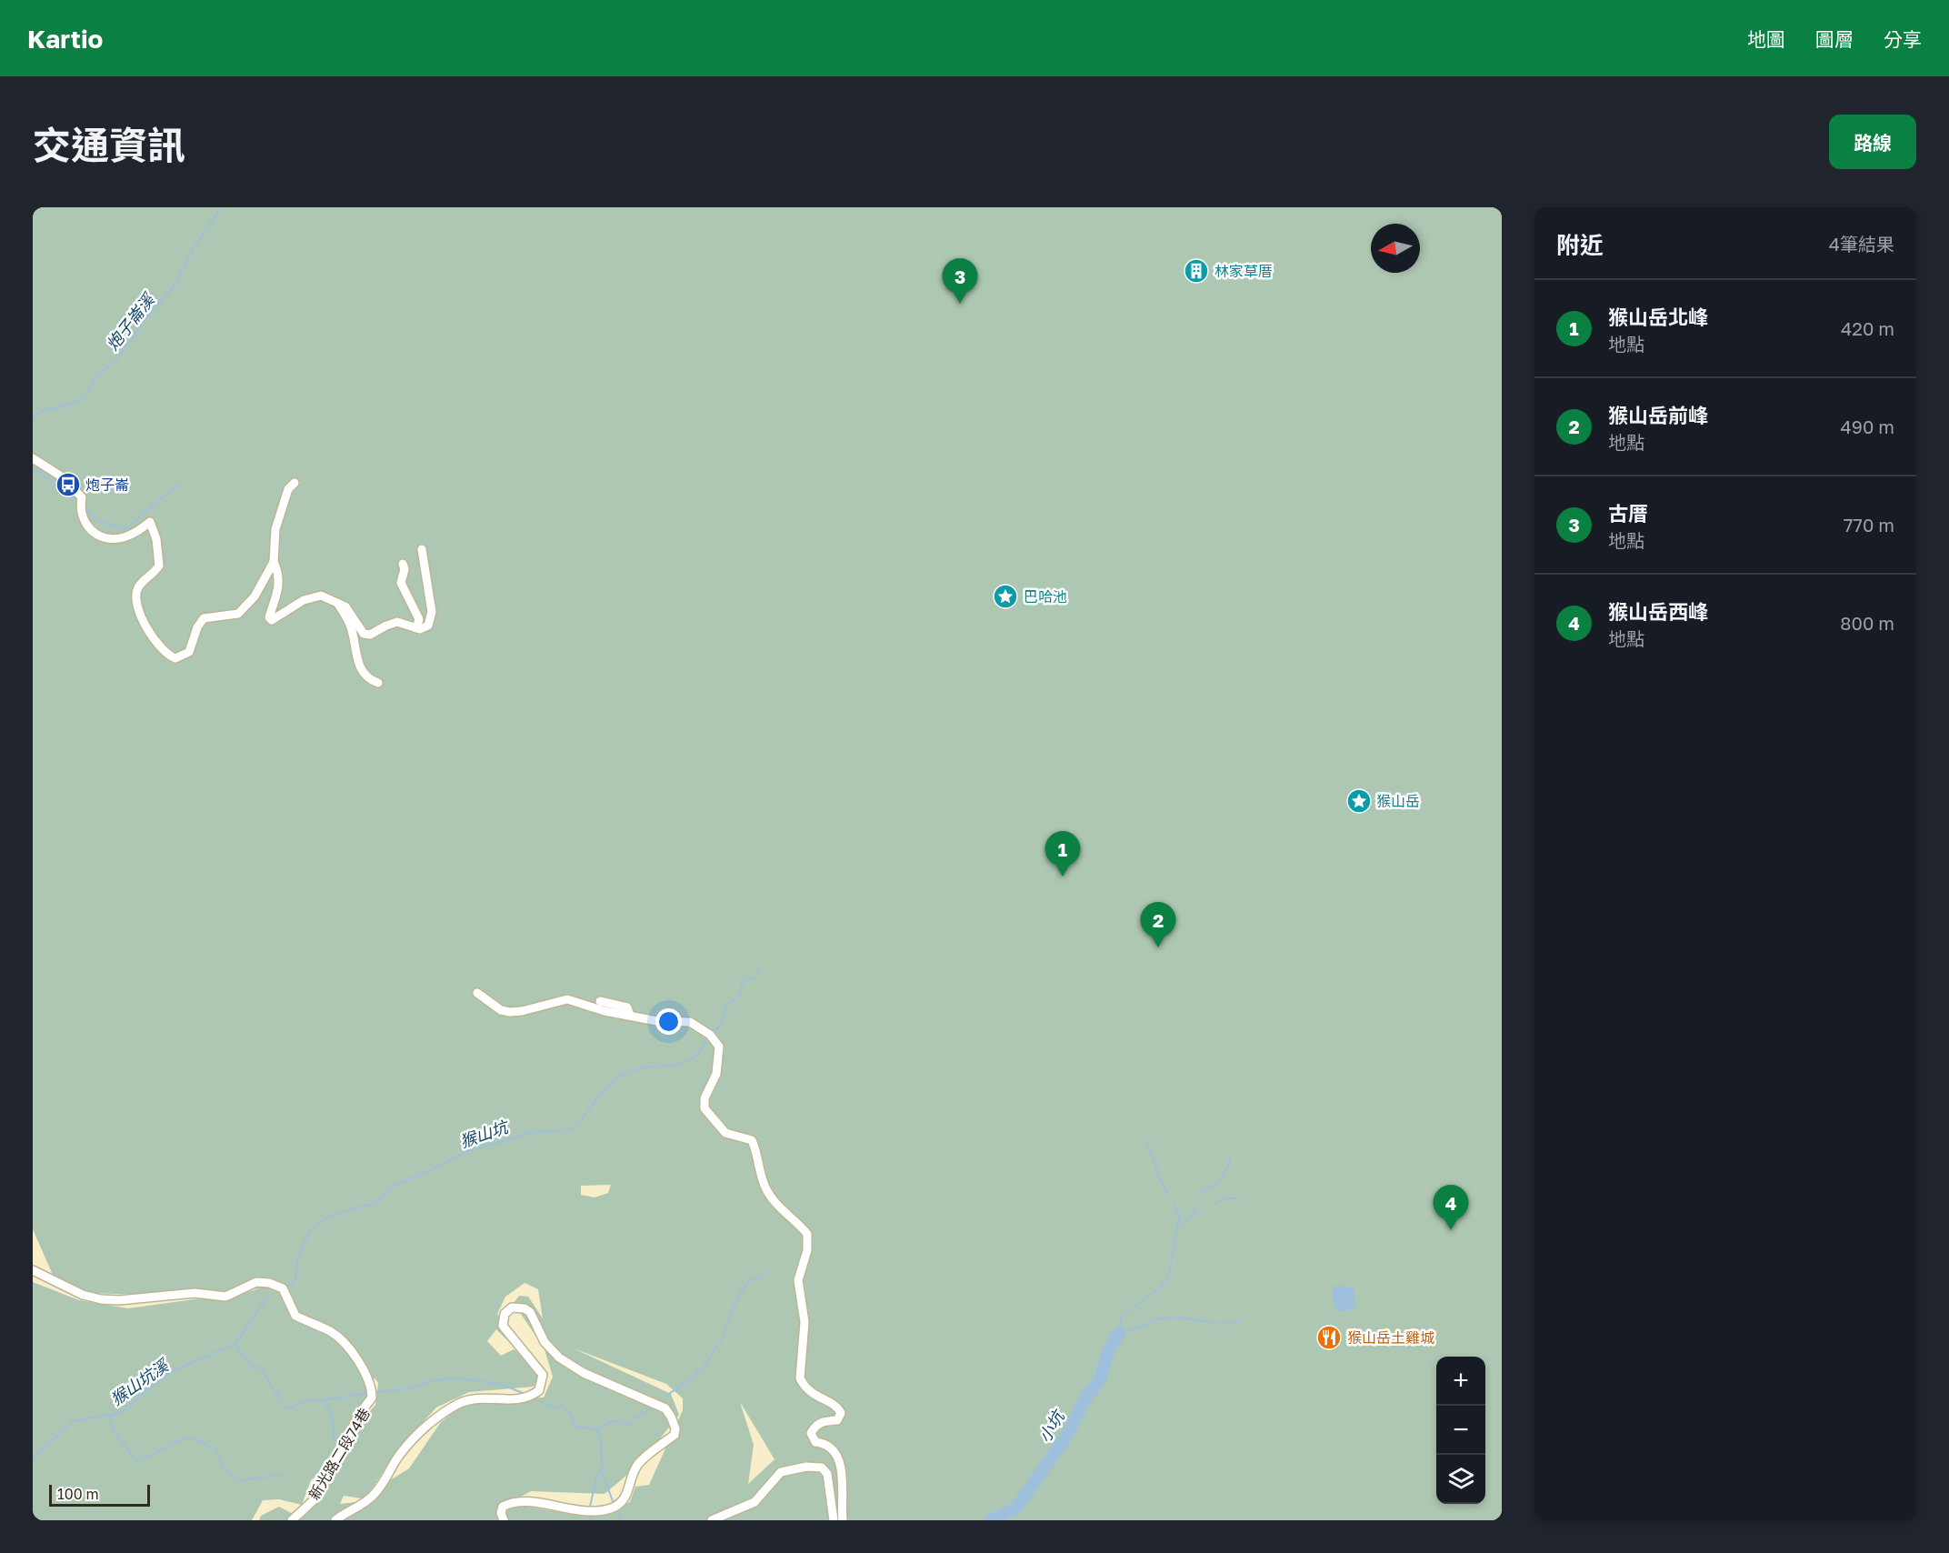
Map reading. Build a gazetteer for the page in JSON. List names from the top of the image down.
{
  "streets": {
    "street": ["新光路二段74巷"]
  },
  "water": [
    "炮子崙溪",
    "猴山坑",
    "猴山坑溪",
    "小坑"
  ],
  "places": {
    "building": ["林家草厝"],
    "bus stop": ["炮子崙"],
    "place": ["巴哈池", "猴山岳"],
    "restaurant": ["猴山岳土雞城"]
  },
  "scale_bar": "100 m",
  "north": "left",
  "page": {
    "header": "Kartio",
    "nav": ["地圖", "圖層", "分享"],
    "title": "交通資訊",
    "buttons": "路線",
    "heading": ["附近", "4筆結果"],
    "pins": [
      "3",
      "1",
      "2",
      "4"
    ],
    "list": [
      {
        "mark": "1",
        "name": "猴山岳北峰",
        "note": "地點",
        "value": "420 m"
      },
      {
        "mark": "2",
        "name": "猴山岳前峰",
        "note": "地點",
        "value": "490 m"
      },
      {
        "mark": "3",
        "name": "古厝",
        "note": "地點",
        "value": "770 m"
      },
      {
        "mark": "4",
        "name": "猴山岳西峰",
        "note": "地點",
        "value": "800 m"
      }
    ],
    "map_buttons": ["+", "−"],
    "scale": "100 m"
  }
}
